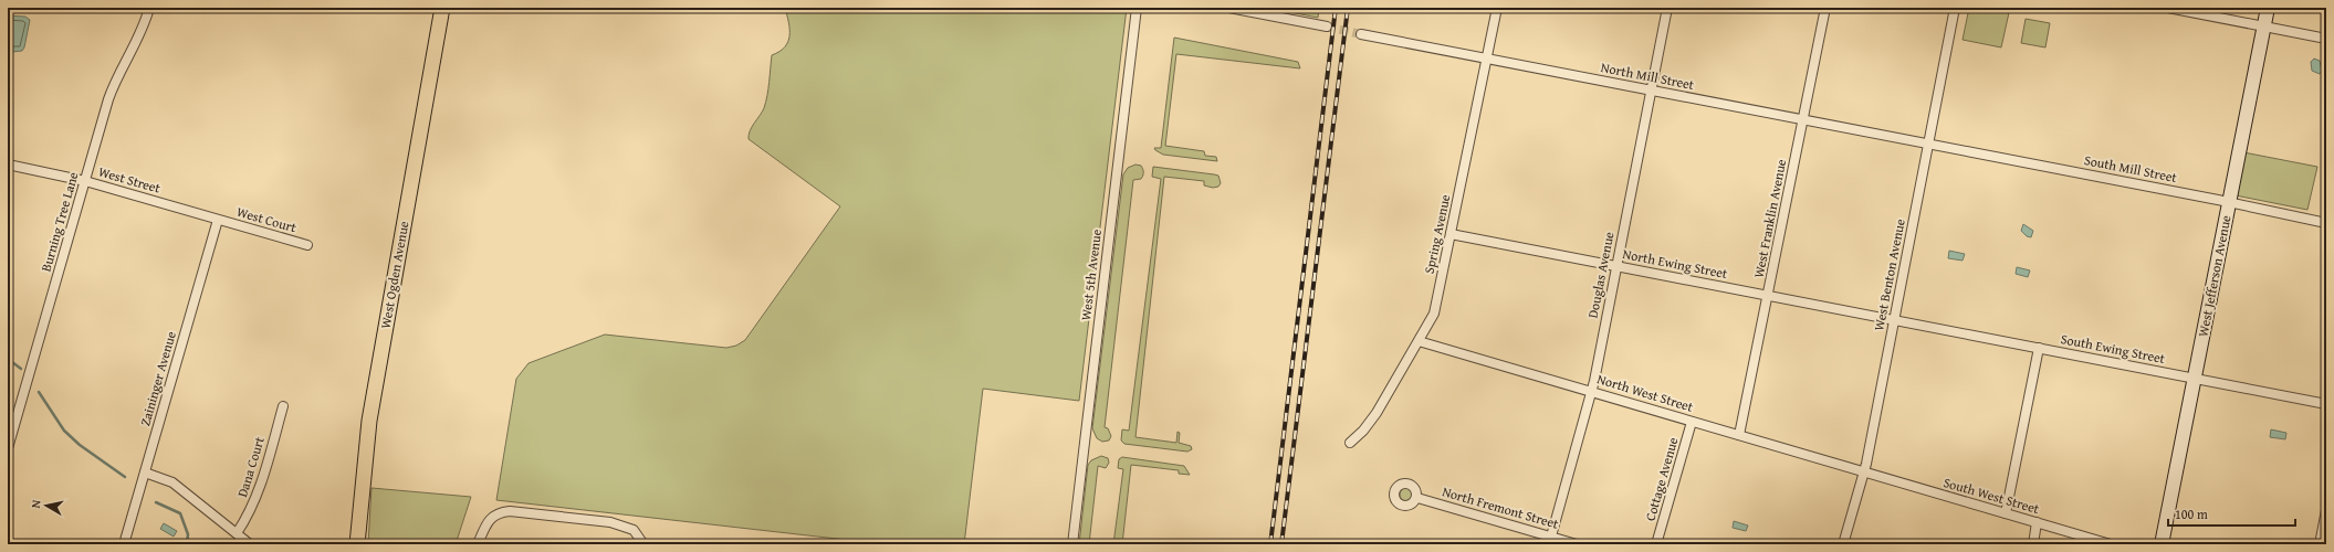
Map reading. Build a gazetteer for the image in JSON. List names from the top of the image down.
{
  "streets": {
    "main road": ["West Ogden Avenue"],
    "street": [
      "North Mill Street",
      "South Mill Street",
      "West Street",
      "West Franklin Avenue",
      "West Court",
      "Burning Tree Lane",
      "Spring Avenue",
      "North Ewing Street",
      "West 5th Avenue",
      "Douglas Avenue",
      "West Benton Avenue",
      "West Jefferson Avenue",
      "South Ewing Street",
      "Zaininger Avenue",
      "North West Street",
      "Dana Court",
      "Cottage Avenue",
      "South West Street",
      "North Fremont Street"
    ]
  },
  "crossings": [
    ["North Mill Street", "South Mill Street"],
    ["North Mill Street", "West Franklin Avenue"],
    ["North Mill Street", "Spring Avenue"],
    ["North Mill Street", "Douglas Avenue"],
    ["North Mill Street", "West Benton Avenue"],
    ["South Mill Street", "West Benton Avenue"],
    ["South Mill Street", "West Jefferson Avenue"],
    ["West Street", "West Court"],
    ["West Street", "Burning Tree Lane"],
    ["West Street", "Zaininger Avenue"],
    ["West Franklin Avenue", "North Ewing Street"],
    ["West Franklin Avenue", "North West Street"],
    ["West Court", "Zaininger Avenue"],
    ["Spring Avenue", "North Ewing Street"],
    ["Spring Avenue", "North West Street"],
    ["North Ewing Street", "Douglas Avenue"],
    ["North Ewing Street", "West Benton Avenue"],
    ["North Ewing Street", "South Ewing Street"],
    ["Douglas Avenue", "North West Street"],
    ["Douglas Avenue", "North Fremont Street"],
    ["West Benton Avenue", "South Ewing Street"],
    ["West Benton Avenue", "North West Street"],
    ["West Benton Avenue", "South West Street"],
    ["West Jefferson Avenue", "South Ewing Street"],
    ["North West Street", "Cottage Avenue"],
    ["North West Street", "South West Street"]
  ],
  "scale_bar": "100 m",
  "north": "left"
}
